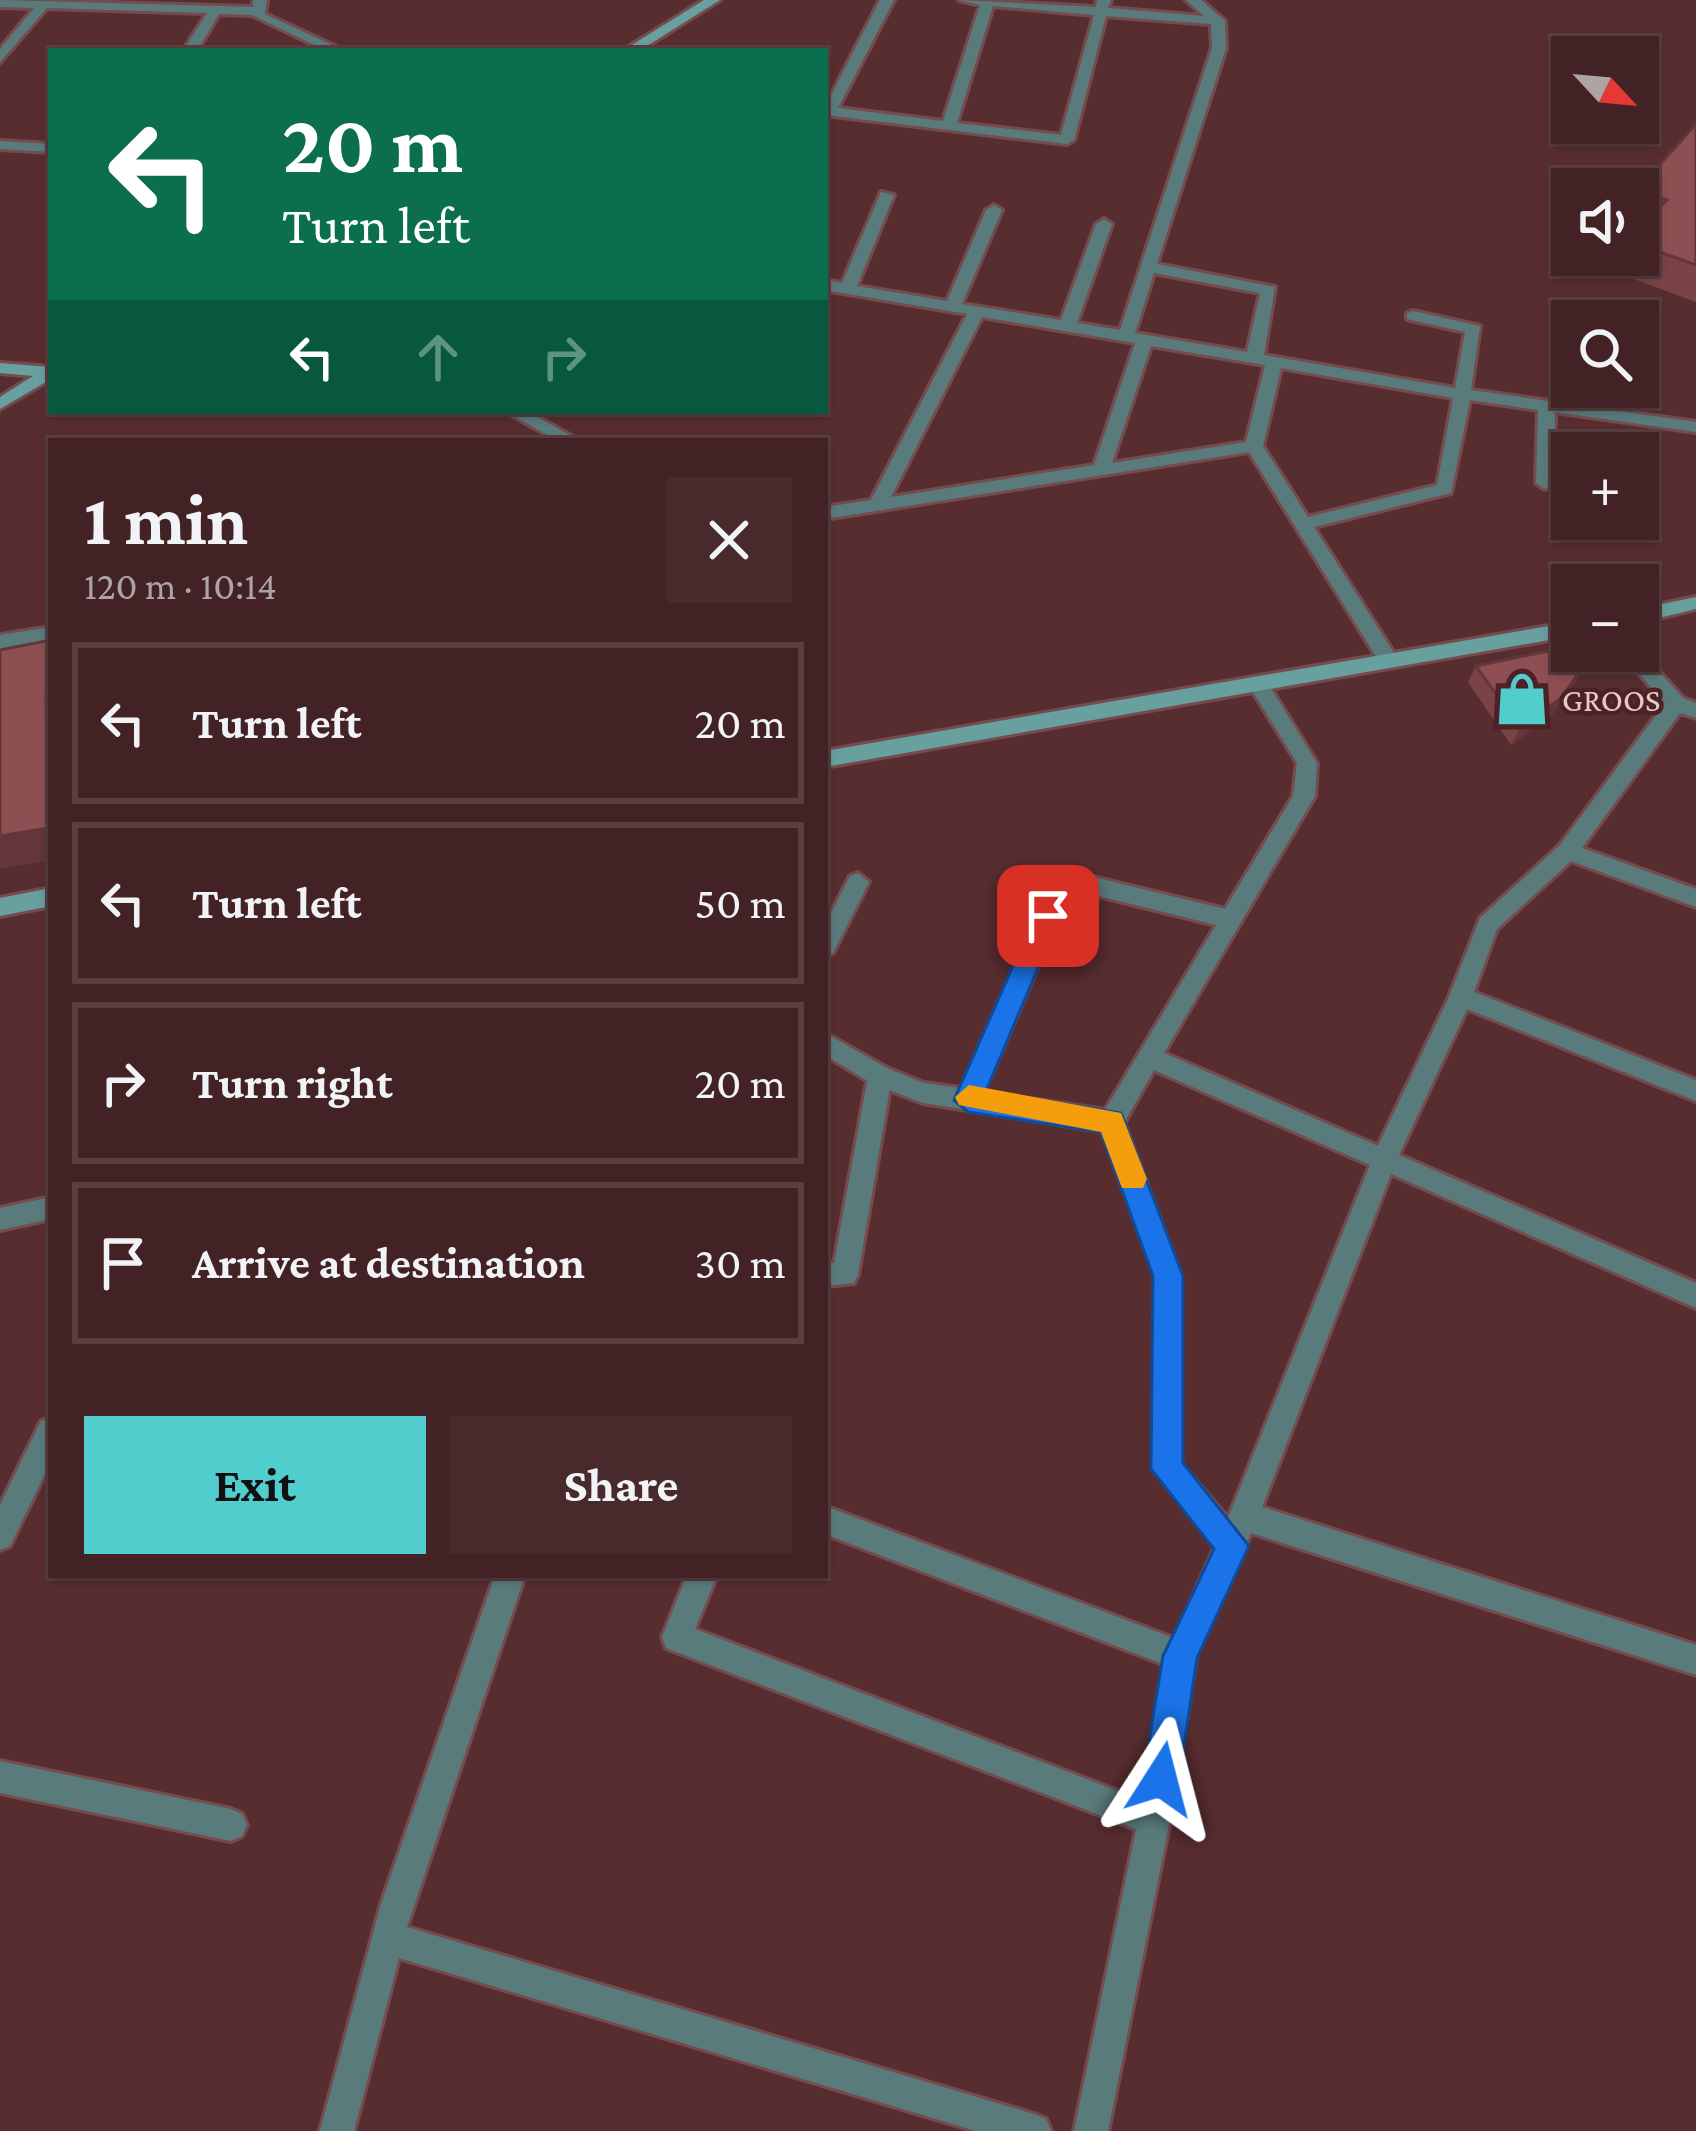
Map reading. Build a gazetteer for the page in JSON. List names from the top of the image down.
{
  "places": {
    "shop": ["GROOS"]
  },
  "north": "bottom right",
  "page": {
    "map_buttons": ["+", "−"],
    "turn": ["20 m", "Turn left"],
    "heading": ["1 min", "120 m · 10:14"],
    "list": [
      {
        "name": "Turn left",
        "value": "20 m"
      },
      {
        "name": "Turn left",
        "value": "50 m"
      },
      {
        "name": "Turn right",
        "value": "20 m"
      },
      {
        "name": "Arrive at destination",
        "value": "30 m"
      }
    ],
    "buttons": ["Exit", "Share"]
  }
}
